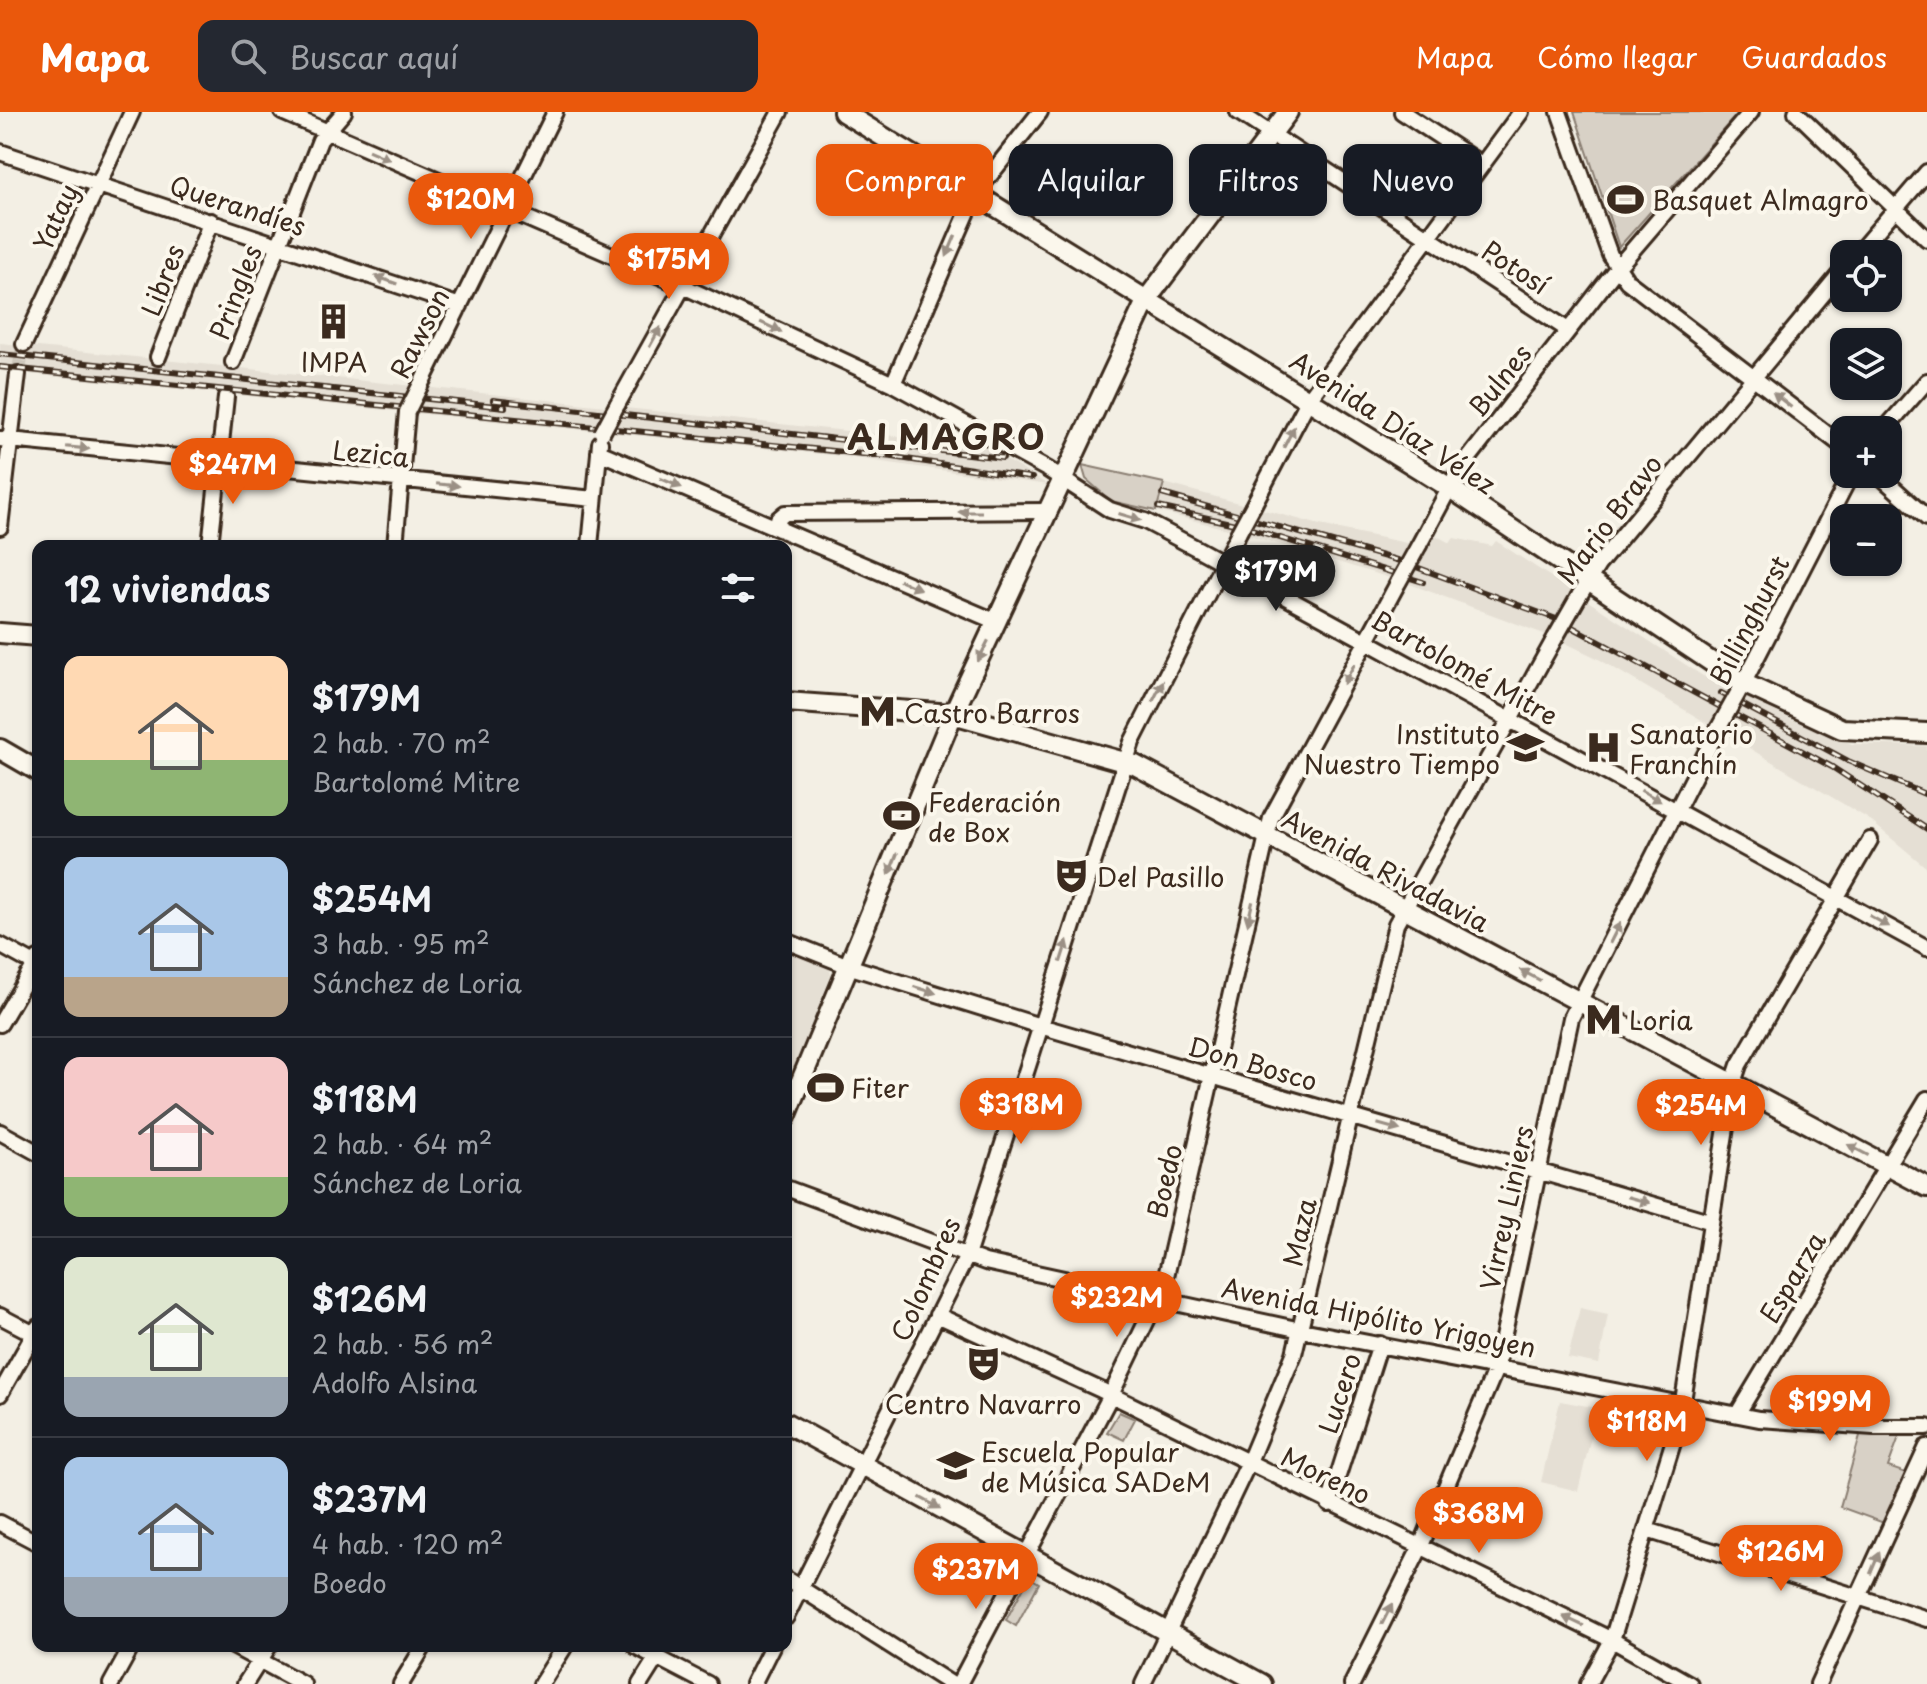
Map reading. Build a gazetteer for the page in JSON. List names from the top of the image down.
{
  "streets": {
    "main road": ["Avenida Díaz Vélez", "Avenida Rivadavia"],
    "street": [
      "Querandíes",
      "Yatay",
      "Potosí",
      "Libres",
      "Pringles",
      "Rawson",
      "Bulnes",
      "Lezica",
      "Mario Bravo",
      "Billinghurst",
      "Bartolomé Mitre",
      "Don Bosco",
      "Boedo",
      "Virrey Liniers",
      "Maza",
      "Esparza",
      "Colombres",
      "Avenida Hipólito Yrigoyen",
      "Lucero",
      "Moreno"
    ]
  },
  "crossings": [
    ["Querandíes", "Yatay"],
    ["Querandíes", "Libres"],
    ["Querandíes", "Pringles"],
    ["Querandíes", "Rawson"],
    ["Potosí", "Bulnes"],
    ["Potosí", "Colombres"],
    ["Pringles", "Bartolomé Mitre"],
    ["Rawson", "Lezica"],
    ["Rawson", "Bartolomé Mitre"],
    ["Bulnes", "Avenida Díaz Vélez"],
    ["Bulnes", "Bartolomé Mitre"],
    ["Bulnes", "Avenida Rivadavia"],
    ["Bulnes", "Boedo"],
    ["Avenida Díaz Vélez", "Mario Bravo"],
    ["Avenida Díaz Vélez", "Billinghurst"],
    ["Avenida Díaz Vélez", "Colombres"],
    ["Mario Bravo", "Bartolomé Mitre"],
    ["Mario Bravo", "Avenida Rivadavia"],
    ["Mario Bravo", "Maza"],
    ["Billinghurst", "Bartolomé Mitre"],
    ["Billinghurst", "Avenida Rivadavia"],
    ["Billinghurst", "Virrey Liniers"],
    ["Bartolomé Mitre", "Colombres"],
    ["Avenida Rivadavia", "Boedo"],
    ["Avenida Rivadavia", "Virrey Liniers"],
    ["Avenida Rivadavia", "Maza"],
    ["Avenida Rivadavia", "Esparza"],
    ["Avenida Rivadavia", "Colombres"],
    ["Don Bosco", "Boedo"],
    ["Don Bosco", "Virrey Liniers"],
    ["Don Bosco", "Maza"],
    ["Don Bosco", "Colombres"],
    ["Boedo", "Avenida Hipólito Yrigoyen"],
    ["Boedo", "Moreno"],
    ["Virrey Liniers", "Avenida Hipólito Yrigoyen"],
    ["Virrey Liniers", "Moreno"],
    ["Maza", "Avenida Hipólito Yrigoyen"],
    ["Maza", "Moreno"],
    ["Esparza", "Avenida Hipólito Yrigoyen"],
    ["Colombres", "Avenida Hipólito Yrigoyen"],
    ["Colombres", "Moreno"],
    ["Avenida Hipólito Yrigoyen", "Lucero"],
    ["Lucero", "Moreno"]
  ],
  "one_way": [
    "Querandíes",
    "Lezica",
    "Billinghurst",
    "Bartolomé Mitre",
    "Don Bosco",
    "Colombres"
  ],
  "districts": ["ALMAGRO"],
  "places": {
    "sports": ["Basquet Almagro", "Federación de Box", "Fiter"],
    "building": ["IMPA"],
    "metro station": ["Castro Barros", "Loria"],
    "school or university": ["Instituto Nuestro Tiempo", "Escuela Popular de Música SADeM"],
    "hospital": ["Sanatorio Franchín"],
    "theatre": ["Del Pasillo", "Centro Navarro"]
  },
  "page": {
    "header": "Mapa",
    "search": "Buscar aquí",
    "nav": ["Mapa", "Cómo llegar", "Guardados"],
    "chip": [
      "Comprar",
      "Alquilar",
      "Filtros",
      "Nuevo"
    ],
    "price": [
      "$120M",
      "$175M",
      "$247M",
      "$179M",
      "$318M",
      "$254M",
      "$232M",
      "$199M",
      "$118M",
      "$368M",
      "$126M",
      "$237M"
    ],
    "map_buttons": ["+", "−"],
    "heading": "12 viviendas",
    "list": [
      {
        "name": "$179M",
        "note": "2 hab. · 70 m² · Bartolomé Mitre"
      },
      {
        "name": "$254M",
        "note": "3 hab. · 95 m² · Sánchez de Loria"
      },
      {
        "name": "$118M",
        "note": "2 hab. · 64 m² · Sánchez de Loria"
      },
      {
        "name": "$126M",
        "note": "2 hab. · 56 m² · Adolfo Alsina"
      },
      {
        "name": "$237M",
        "note": "4 hab. · 120 m² · Boedo"
      }
    ]
  }
}
